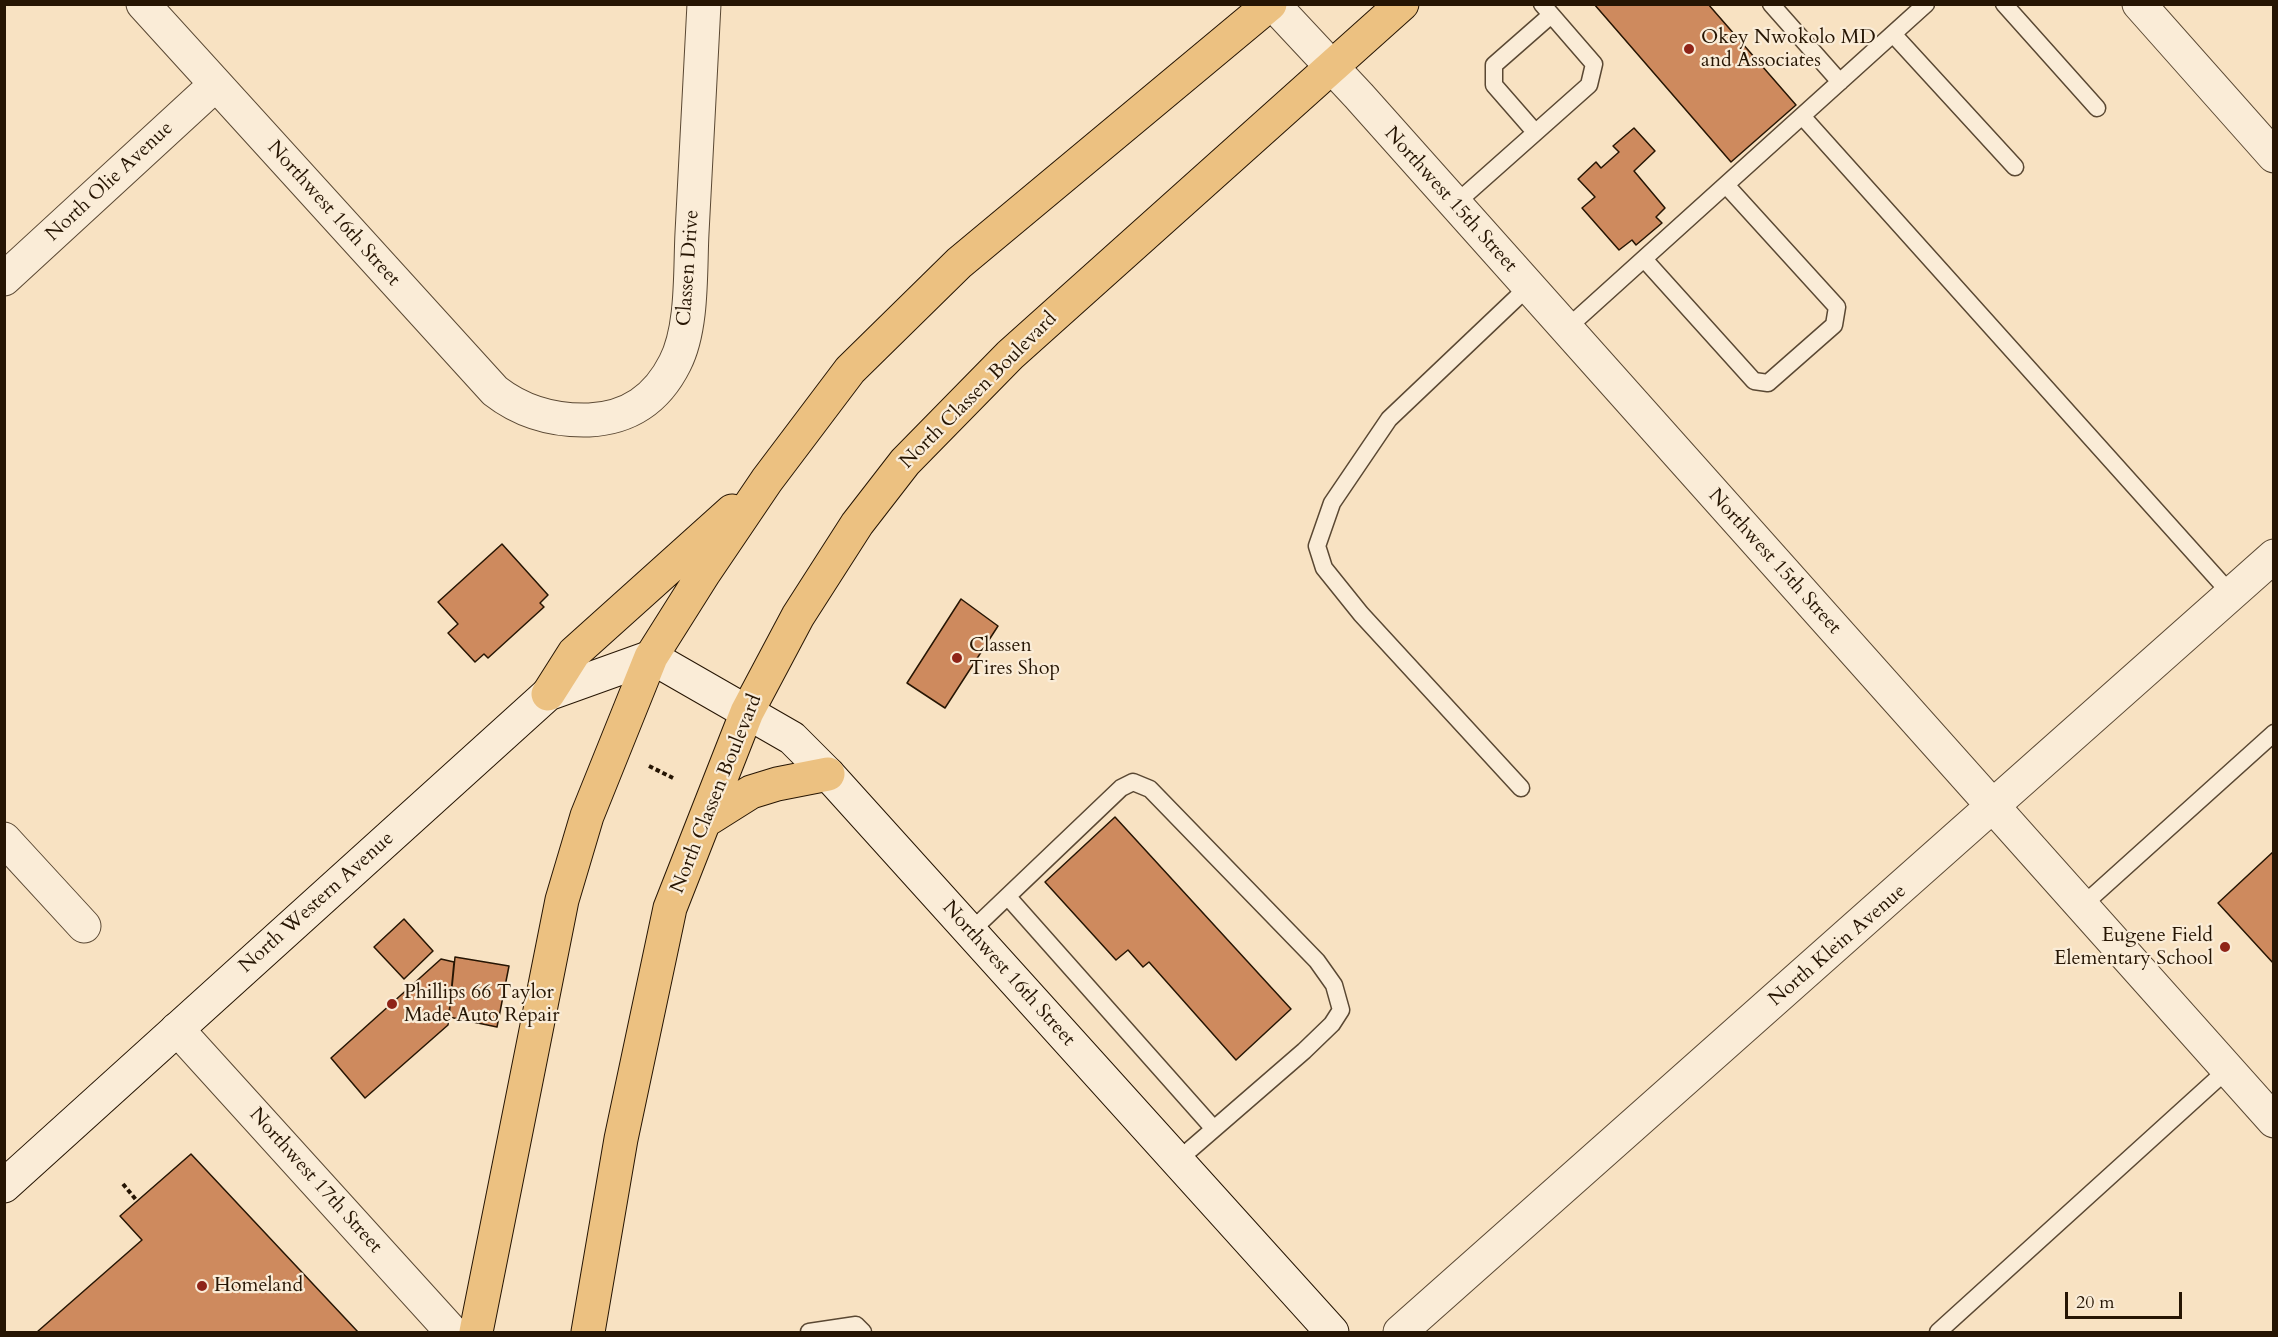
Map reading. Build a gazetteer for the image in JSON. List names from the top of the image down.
{
  "streets": {
    "main road": ["North Classen Boulevard"],
    "street": [
      "North Olie Avenue",
      "Northwest 15th Street",
      "Northwest 16th Street",
      "Classen Drive",
      "North Western Avenue",
      "North Klein Avenue",
      "Northwest 17th Street"
    ]
  },
  "crossings": [
    ["North Olie Avenue", "Northwest 16th Street"],
    ["Northwest 15th Street", "North Classen Boulevard"],
    ["Northwest 15th Street", "North Klein Avenue"],
    ["Northwest 16th Street", "Classen Drive"],
    ["Northwest 16th Street", "North Classen Boulevard"],
    ["Northwest 16th Street", "North Western Avenue"],
    ["North Western Avenue", "Northwest 17th Street"]
  ],
  "places": [
    "Okey Nwokolo MD and Associates",
    "Classen Tires Shop",
    "Eugene Field Elementary School",
    "Phillips 66 Taylor Made Auto Repair",
    "Homeland"
  ],
  "scale_bar": "20 m"
}
